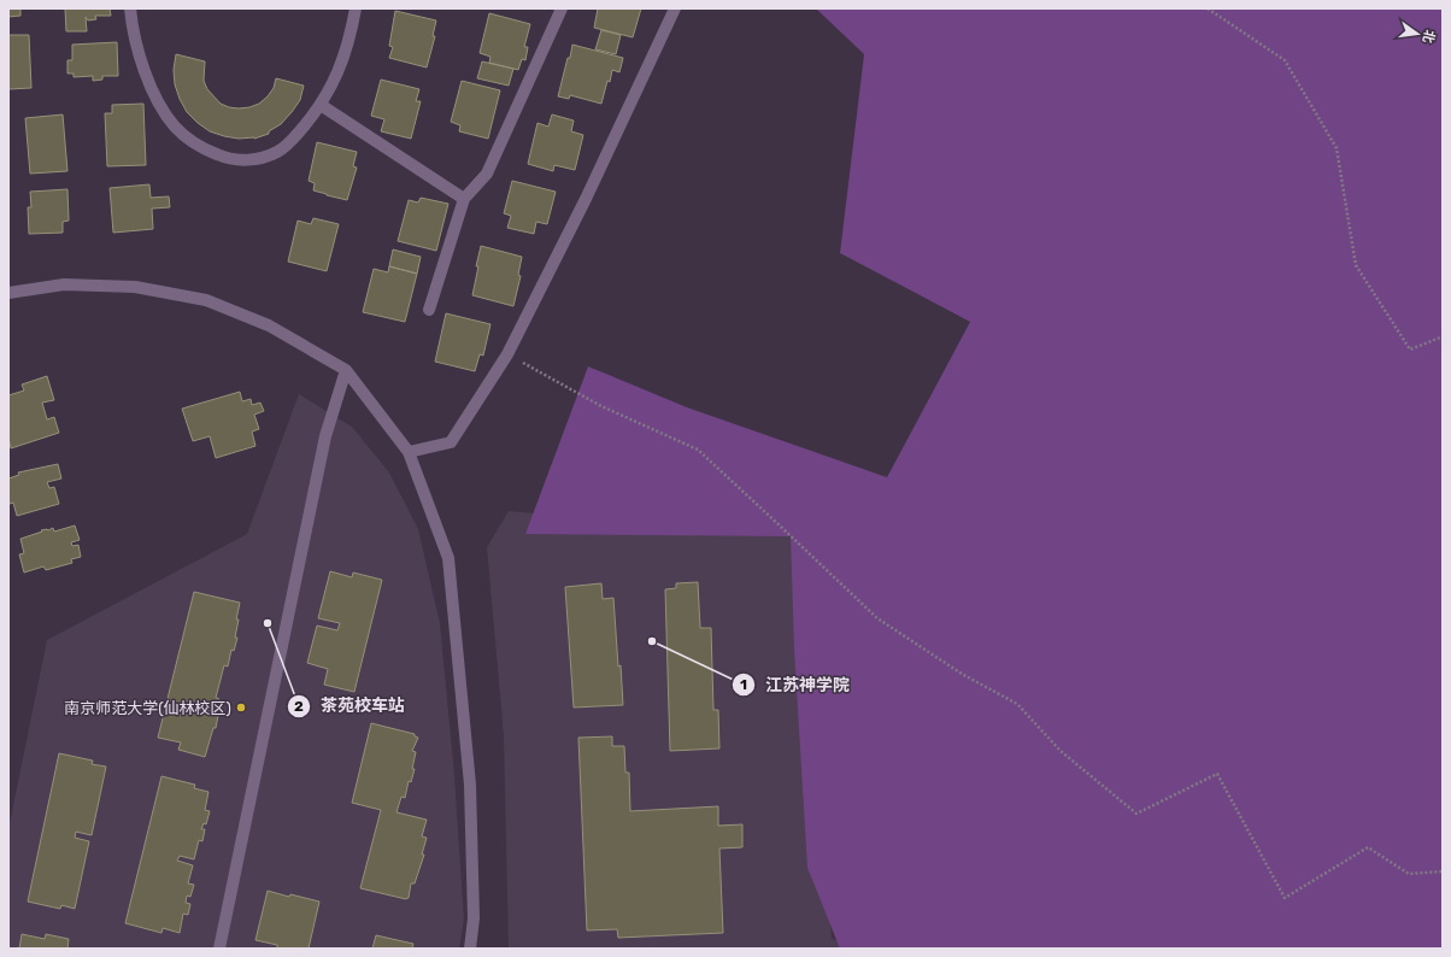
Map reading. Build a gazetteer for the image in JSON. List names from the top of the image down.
{
  "places": ["茶苑校车站", "江苏神学院", "南京师范大学(仙林校区)"],
  "north": "right"
}
